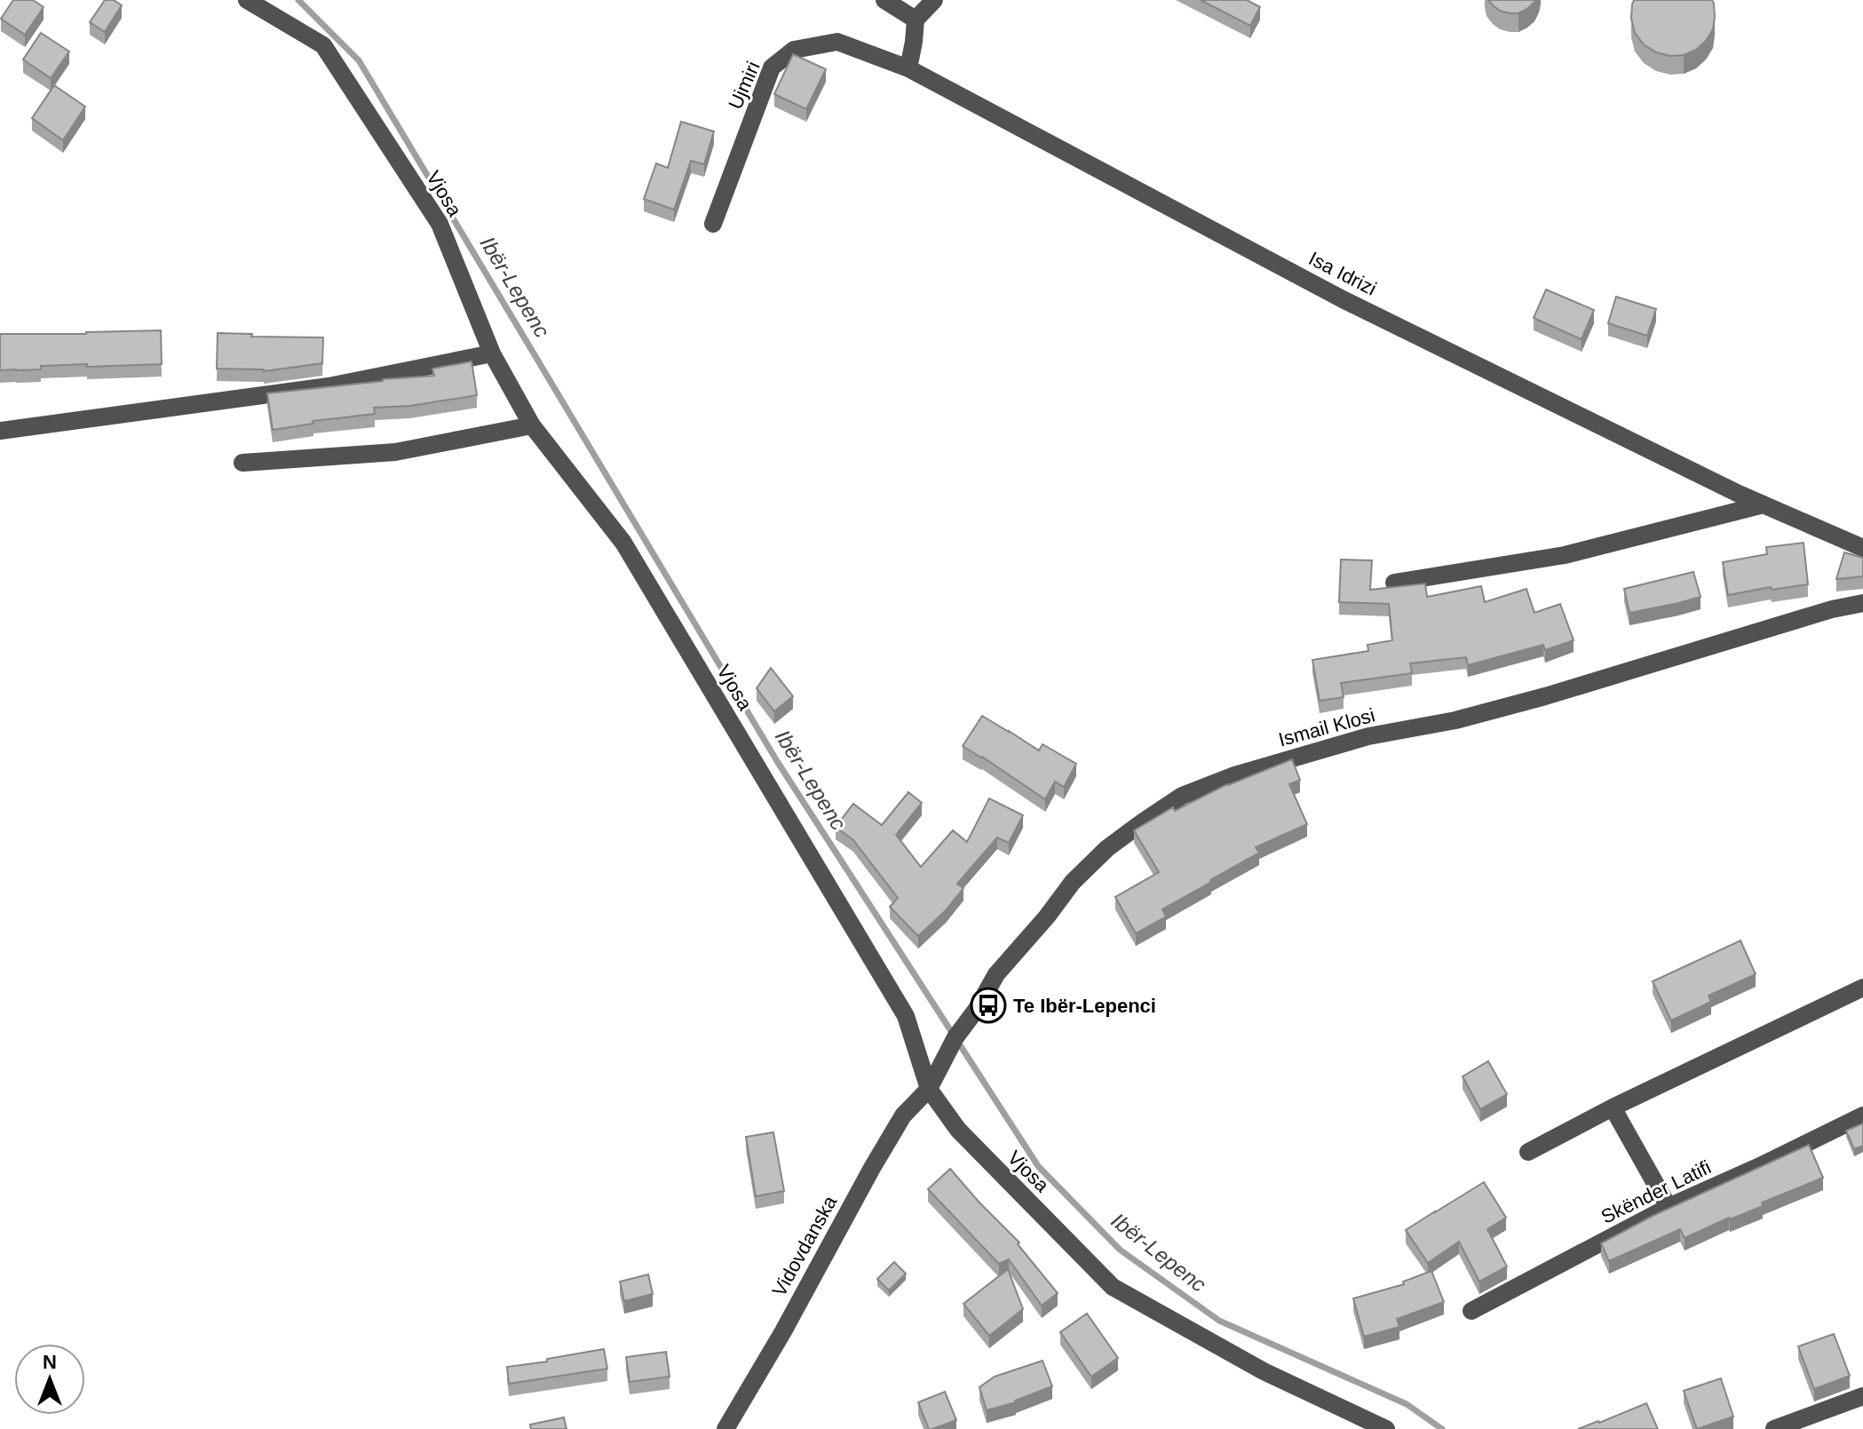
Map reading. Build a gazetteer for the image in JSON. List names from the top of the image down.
{
  "streets": {
    "street": [
      "Ujmiri",
      "Vjosa",
      "Isa Idrizi",
      "Ismail Klosi",
      "Skënder Latifi",
      "Vidovdanska"
    ]
  },
  "crossings": [
    ["Ujmiri", "Isa Idrizi"],
    ["Vjosa", "Ismail Klosi"],
    ["Vjosa", "Vidovdanska"],
    ["Ismail Klosi", "Vidovdanska"]
  ],
  "water": ["Ibër-Lepenc"],
  "places": {
    "bus stop": ["Te Ibër-Lepenci"]
  },
  "north": "top"
}
